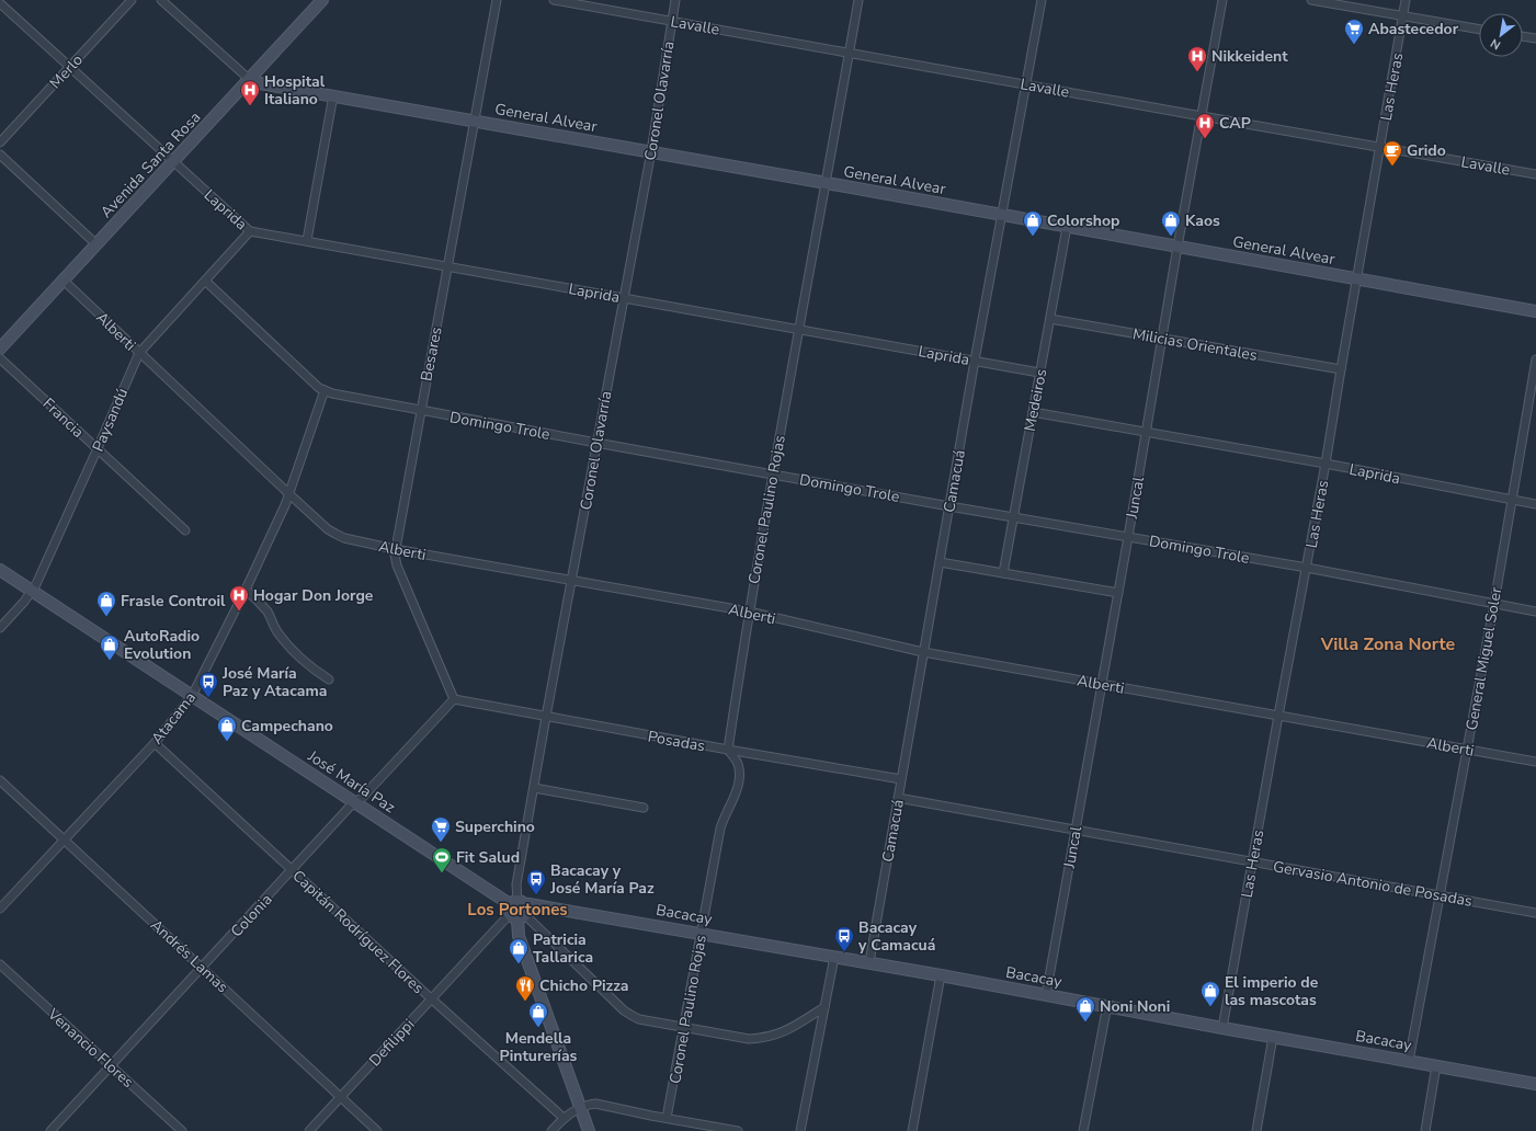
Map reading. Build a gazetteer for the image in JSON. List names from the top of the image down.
{
  "streets": {
    "street": [
      "Lavalle",
      "Merlo",
      "Las Heras",
      "Coronel Olavarría",
      "General Alvear",
      "Avenida Santa Rosa",
      "Laprida",
      "Alberti",
      "Milicias Orientales",
      "Besares",
      "Medeiros",
      "Francia",
      "Paysandú",
      "Domingo Trole",
      "Camacuá",
      "Juncal",
      "Coronel Paulino Rojas",
      "General Miguel Soler",
      "Atacama",
      "Posadas",
      "José María Paz",
      "Gervasio Antonio de Posadas",
      "Bacacay",
      "Colonia",
      "Capitán Rodríguez Flores",
      "Andrés Lamas",
      "Defilippi",
      "Venancio Flores"
    ]
  },
  "crossings": [
    ["Lavalle", "Las Heras"],
    ["Lavalle", "Coronel Olavarría"],
    ["Lavalle", "Camacuá"],
    ["Lavalle", "Juncal"],
    ["Lavalle", "Coronel Paulino Rojas"],
    ["Merlo", "Laprida"],
    ["Las Heras", "General Alvear"],
    ["Las Heras", "Laprida"],
    ["Las Heras", "Alberti"],
    ["Las Heras", "Milicias Orientales"],
    ["Las Heras", "Domingo Trole"],
    ["Las Heras", "Gervasio Antonio de Posadas"],
    ["Las Heras", "Bacacay"],
    ["Coronel Olavarría", "General Alvear"],
    ["Coronel Olavarría", "Laprida"],
    ["Coronel Olavarría", "Alberti"],
    ["Coronel Olavarría", "Domingo Trole"],
    ["Coronel Olavarría", "Posadas"],
    ["Coronel Olavarría", "José María Paz"],
    ["Coronel Olavarría", "Bacacay"],
    ["Coronel Olavarría", "Defilippi"],
    ["General Alvear", "Avenida Santa Rosa"],
    ["General Alvear", "Besares"],
    ["General Alvear", "Medeiros"],
    ["General Alvear", "Camacuá"],
    ["General Alvear", "Juncal"],
    ["General Alvear", "Coronel Paulino Rojas"],
    ["Avenida Santa Rosa", "Laprida"],
    ["Avenida Santa Rosa", "Alberti"],
    ["Laprida", "Besares"],
    ["Laprida", "Medeiros"],
    ["Laprida", "Paysandú"],
    ["Laprida", "Camacuá"],
    ["Laprida", "Juncal"],
    ["Laprida", "Coronel Paulino Rojas"],
    ["Laprida", "General Miguel Soler"],
    ["Alberti", "Besares"],
    ["Alberti", "Paysandú"],
    ["Alberti", "Camacuá"],
    ["Alberti", "Juncal"],
    ["Alberti", "Coronel Paulino Rojas"],
    ["Alberti", "General Miguel Soler"],
    ["Alberti", "Atacama"],
    ["Milicias Orientales", "Medeiros"],
    ["Milicias Orientales", "Juncal"],
    ["Besares", "Domingo Trole"],
    ["Besares", "Posadas"],
    ["Besares", "Colonia"],
    ["Medeiros", "Domingo Trole"],
    ["Francia", "Paysandú"],
    ["Paysandú", "Domingo Trole"],
    ["Paysandú", "José María Paz"],
    ["Domingo Trole", "Camacuá"],
    ["Domingo Trole", "Juncal"],
    ["Domingo Trole", "Coronel Paulino Rojas"],
    ["Domingo Trole", "General Miguel Soler"],
    ["Domingo Trole", "Atacama"],
    ["Camacuá", "Posadas"],
    ["Camacuá", "Gervasio Antonio de Posadas"],
    ["Camacuá", "Bacacay"],
    ["Juncal", "Gervasio Antonio de Posadas"],
    ["Juncal", "Bacacay"],
    ["Coronel Paulino Rojas", "Posadas"],
    ["Coronel Paulino Rojas", "Bacacay"],
    ["General Miguel Soler", "Gervasio Antonio de Posadas"],
    ["General Miguel Soler", "Bacacay"],
    ["Atacama", "José María Paz"],
    ["Atacama", "Capitán Rodríguez Flores"],
    ["Atacama", "Andrés Lamas"],
    ["Posadas", "Colonia"],
    ["José María Paz", "Bacacay"],
    ["José María Paz", "Colonia"],
    ["José María Paz", "Defilippi"],
    ["Bacacay", "Defilippi"],
    ["Colonia", "Capitán Rodríguez Flores"],
    ["Colonia", "Andrés Lamas"],
    ["Colonia", "Venancio Flores"],
    ["Capitán Rodríguez Flores", "Defilippi"],
    ["Andrés Lamas", "Defilippi"]
  ],
  "districts": ["Villa Zona Norte", "Los Portones"],
  "places": {
    "supermarket": ["Abastecedor", "Superchino"],
    "hospital": [
      "Nikkeident",
      "Hospital Italiano",
      "CAP",
      "Hogar Don Jorge"
    ],
    "cafe": ["Grido"],
    "shop": [
      "Colorshop",
      "Kaos",
      "Frasle Controil",
      "AutoRadio Evolution",
      "Campechano",
      "Patricia Tallarica",
      "El imperio de las mascotas",
      "Noni Noni",
      "Mendella Pinturerías"
    ],
    "bus stop": ["José María Paz y Atacama", "Bacacay y José María Paz", "Bacacay y Camacuá"],
    "sports": ["Fit Salud"],
    "restaurant": ["Chicho Pizza"]
  },
  "north": "bottom left"
}
